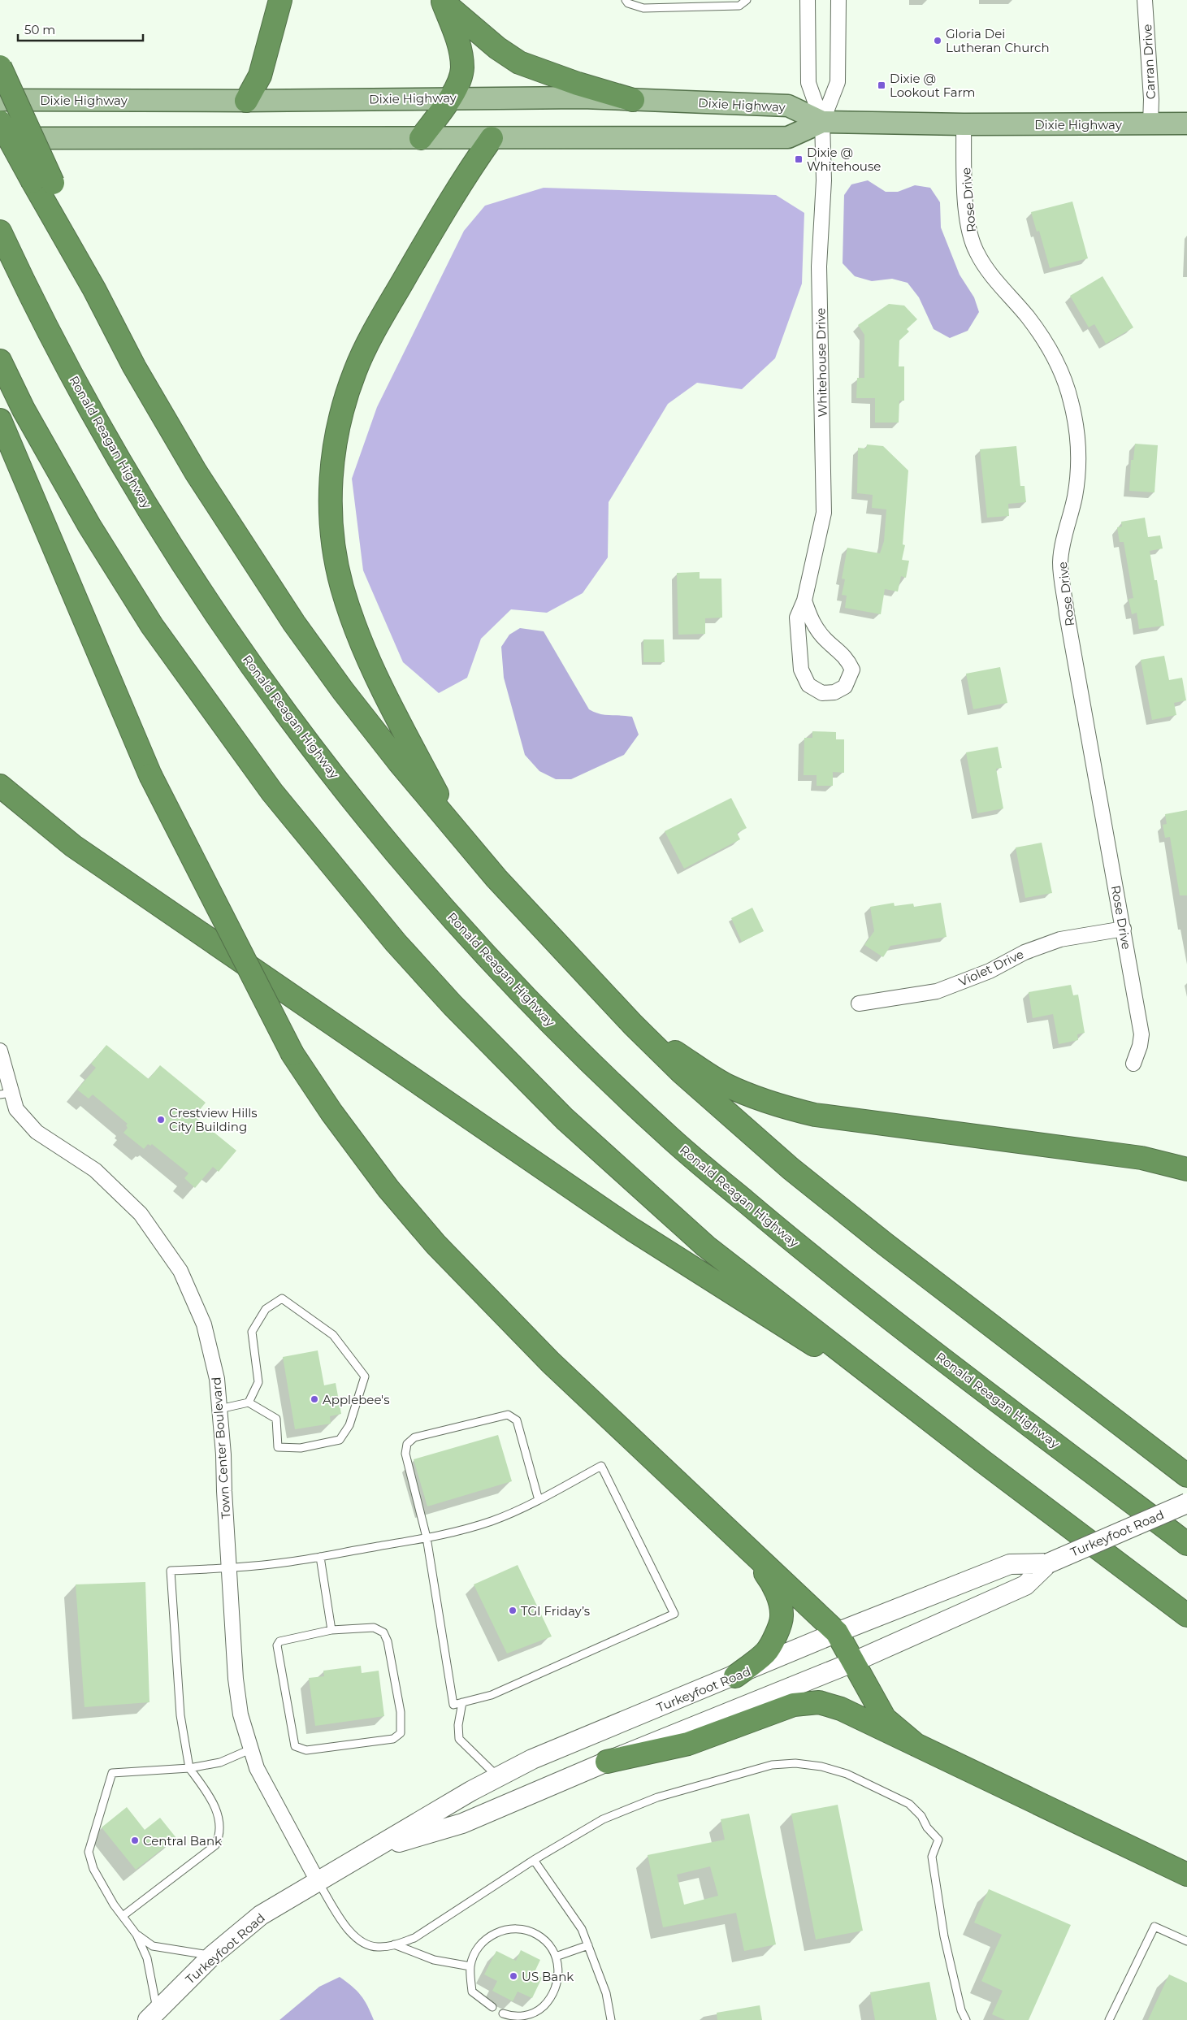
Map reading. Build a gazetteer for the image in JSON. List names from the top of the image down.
{
  "streets": {
    "highway": ["Ronald Reagan Highway"],
    "main road": ["Dixie Highway", "Turkeyfoot Road"],
    "street": [
      "Carran Drive",
      "Rose Drive",
      "Whitehouse Drive",
      "Violet Drive",
      "Town Center Boulevard"
    ]
  },
  "crossings": [
    ["Carran Drive", "Dixie Highway"],
    ["Dixie Highway", "Rose Drive"],
    ["Dixie Highway", "Whitehouse Drive"],
    ["Rose Drive", "Violet Drive"],
    ["Town Center Boulevard", "Turkeyfoot Road"]
  ],
  "places": {
    "other": [
      "Gloria Dei Lutheran Church",
      "Crestview Hills City Building",
      "Applebee's",
      "TGI Friday’s",
      "Central Bank",
      "US Bank"
    ],
    "transit": ["Dixie @ Lookout Farm", "Dixie @ Whitehouse"]
  },
  "scale_bar": "50 m"
}
